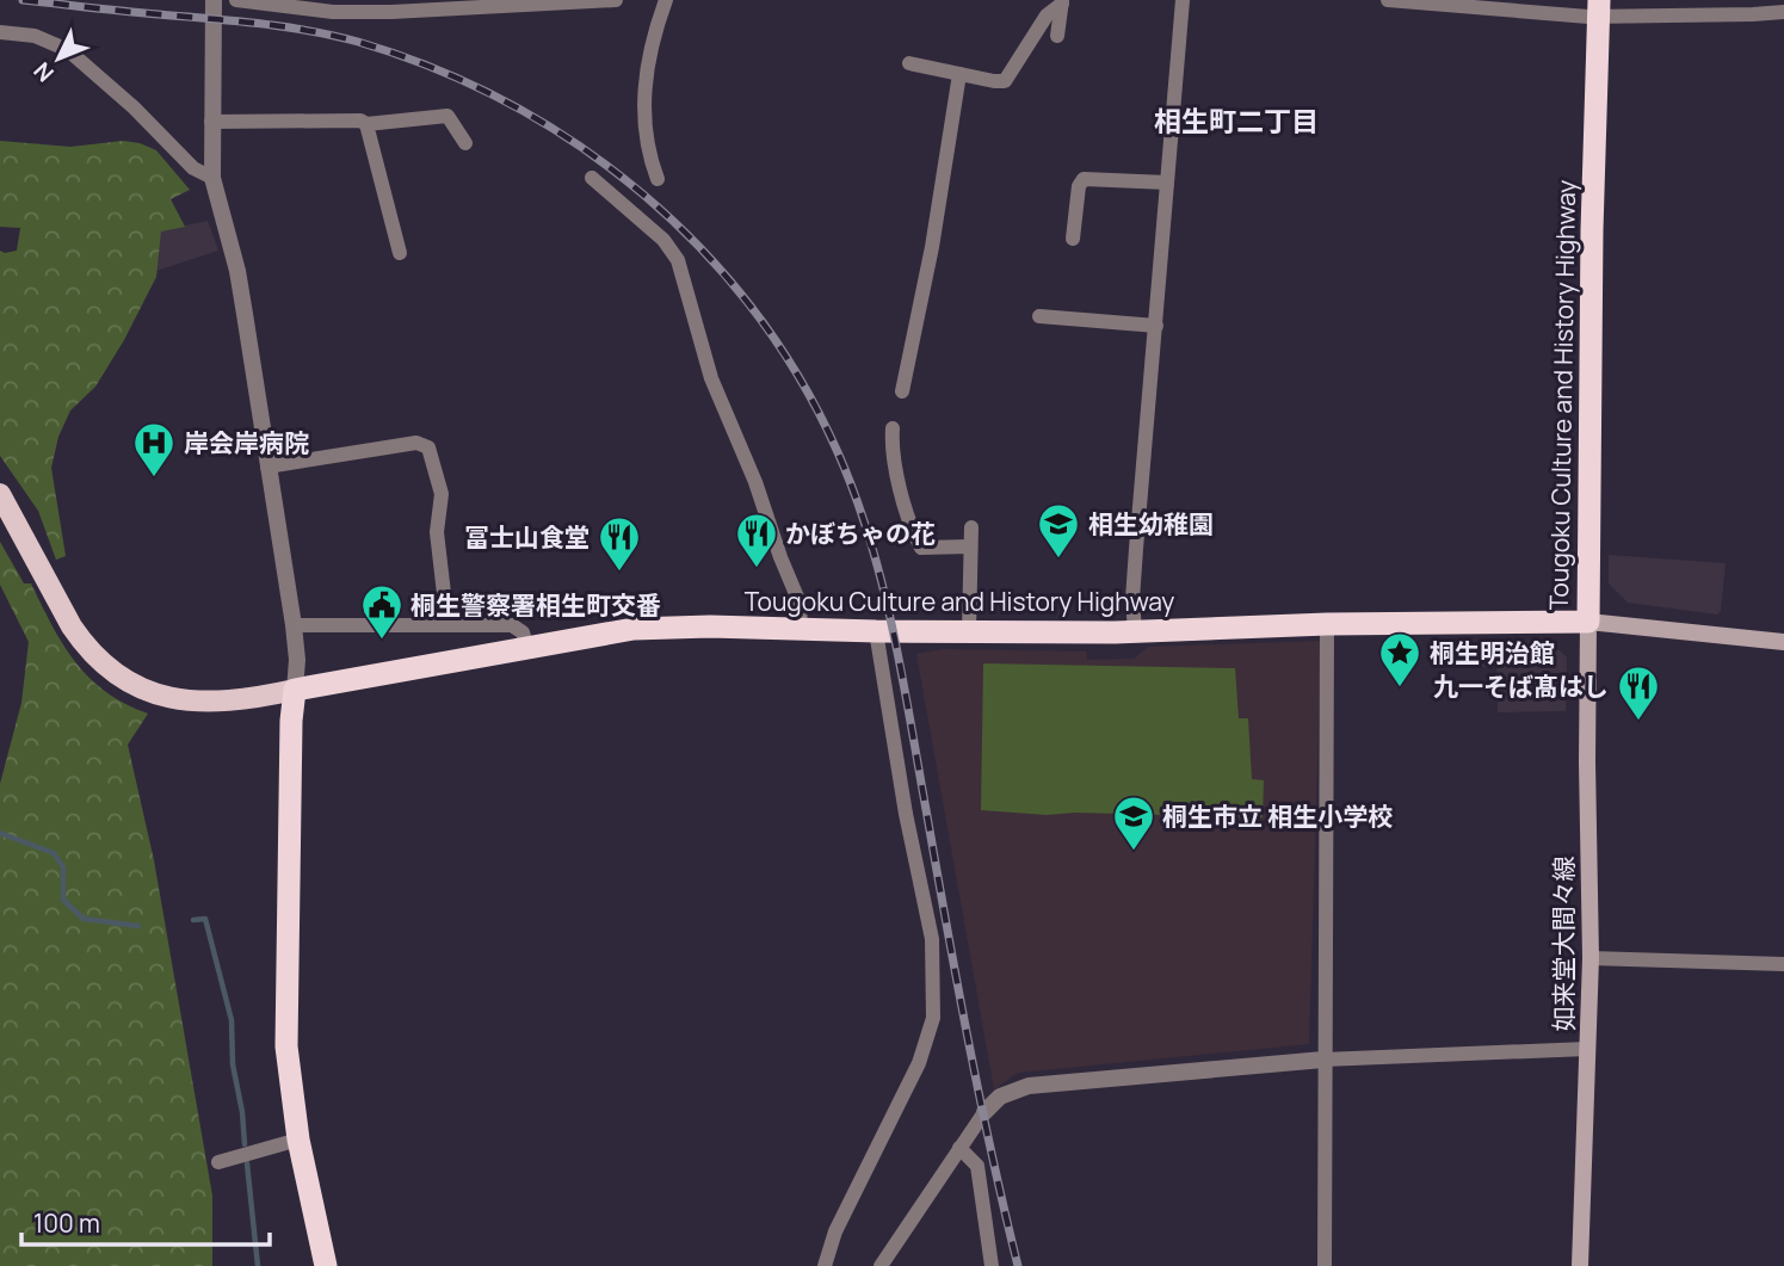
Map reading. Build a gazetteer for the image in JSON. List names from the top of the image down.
{
  "streets": {
    "highway": ["Tougoku Culture and History Highway"],
    "main road": ["如来堂大間々線"]
  },
  "crossings": [
    ["Tougoku Culture and History Highway", "如来堂大間々線"]
  ],
  "districts": ["相生町二丁目"],
  "places": {
    "hospital": ["岸会岸病院"],
    "school or university": ["相生幼稚園", "桐生市立 相生小学校"],
    "restaurant": ["かぼちゃの花", "冨士山食堂", "九一そば髙はし"],
    "public building": ["桐生警察署相生町交番"],
    "place": ["桐生明治館"]
  },
  "scale_bar": "100 m",
  "north": "bottom left"
}
